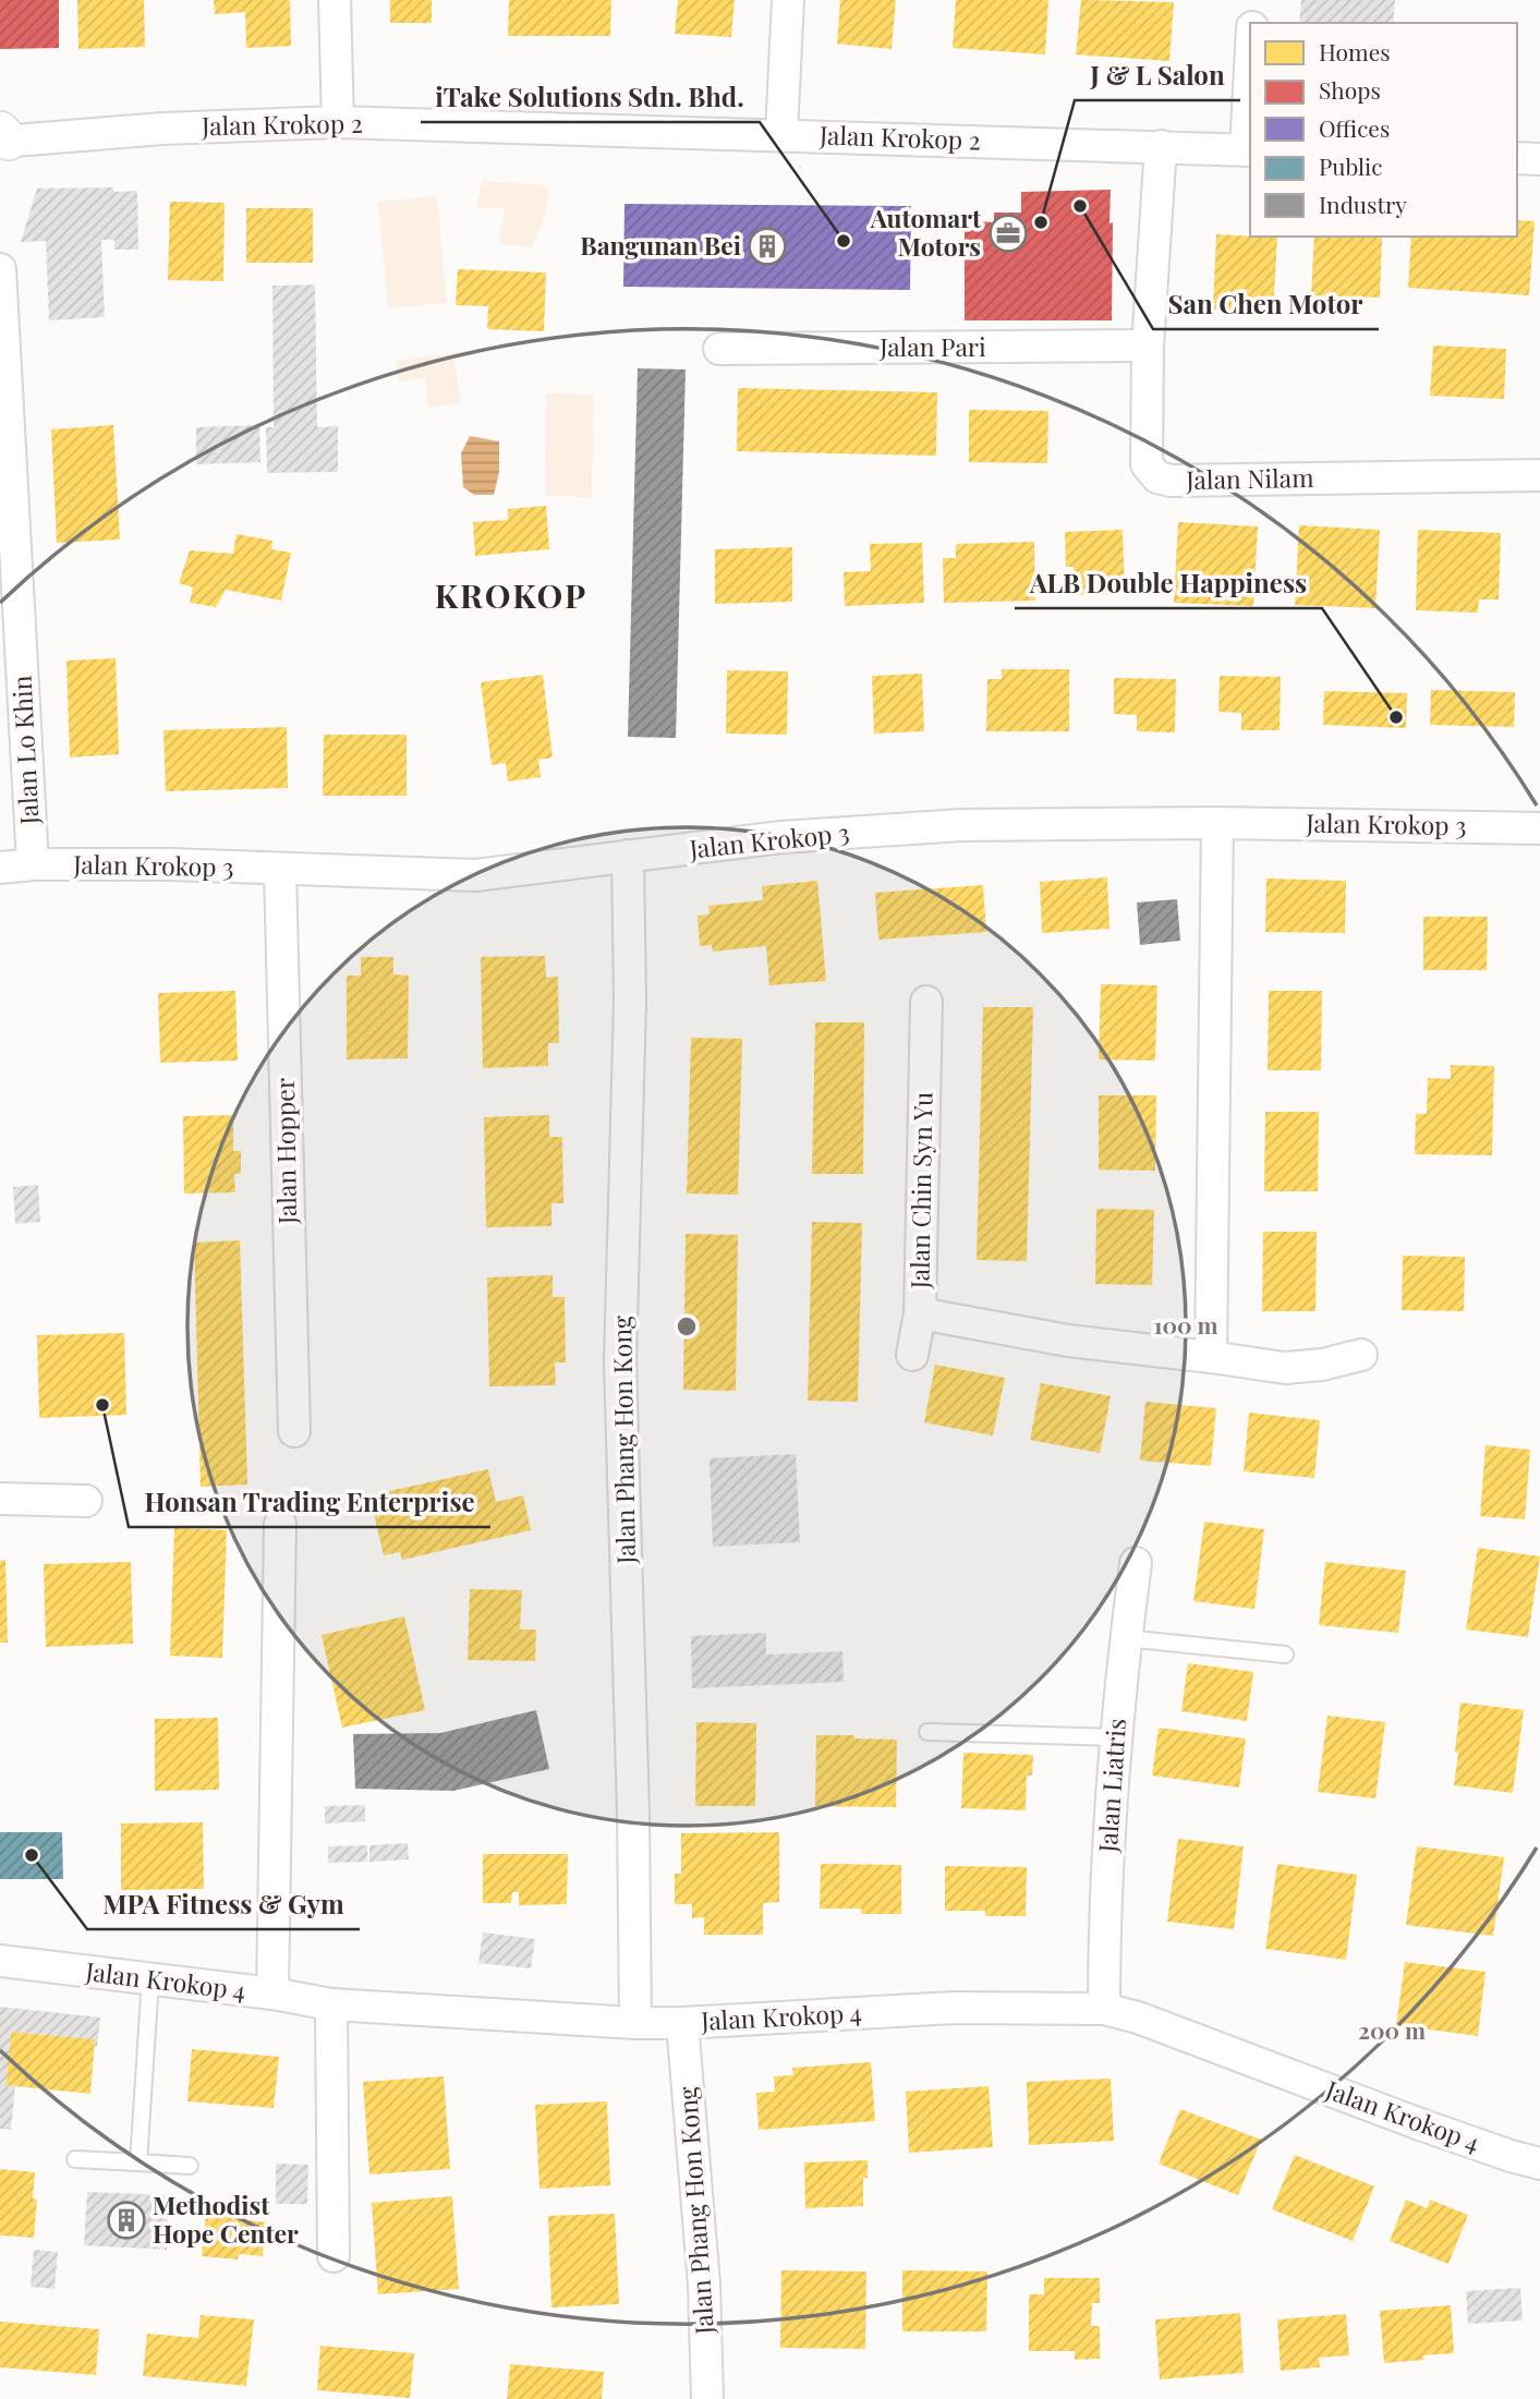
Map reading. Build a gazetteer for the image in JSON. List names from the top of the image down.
{
  "streets": {
    "street": [
      "Jalan Krokop 2",
      "Jalan Pari",
      "Jalan Nilam",
      "Jalan Lo Khin",
      "Jalan Krokop 3",
      "Jalan Hopper",
      "Jalan Chin Syn Yu",
      "Jalan Phang Hon Kong",
      "Jalan Liatris",
      "Jalan Krokop 4"
    ]
  },
  "crossings": [
    ["Jalan Krokop 2", "Jalan Nilam"],
    ["Jalan Pari", "Jalan Nilam"],
    ["Jalan Lo Khin", "Jalan Krokop 3"],
    ["Jalan Krokop 3", "Jalan Hopper"],
    ["Jalan Krokop 3", "Jalan Phang Hon Kong"],
    ["Jalan Phang Hon Kong", "Jalan Krokop 4"],
    ["Jalan Liatris", "Jalan Krokop 4"]
  ],
  "districts": ["KROKOP"],
  "places": {
    "other": [
      "San Chen Motor",
      "J & L Salon",
      "iTake Solutions Sdn. Bhd.",
      "ALB Double Happiness",
      "Honsan Trading Enterprise",
      "MPA Fitness & Gym"
    ],
    "office": ["Automart Motors"],
    "building": ["Bangunan Bei", "Methodist Hope Center"]
  },
  "legend": [
    "Homes",
    "Shops",
    "Offices",
    "Public",
    "Industry"
  ],
  "rings": ["100 m", "200 m"]
}
